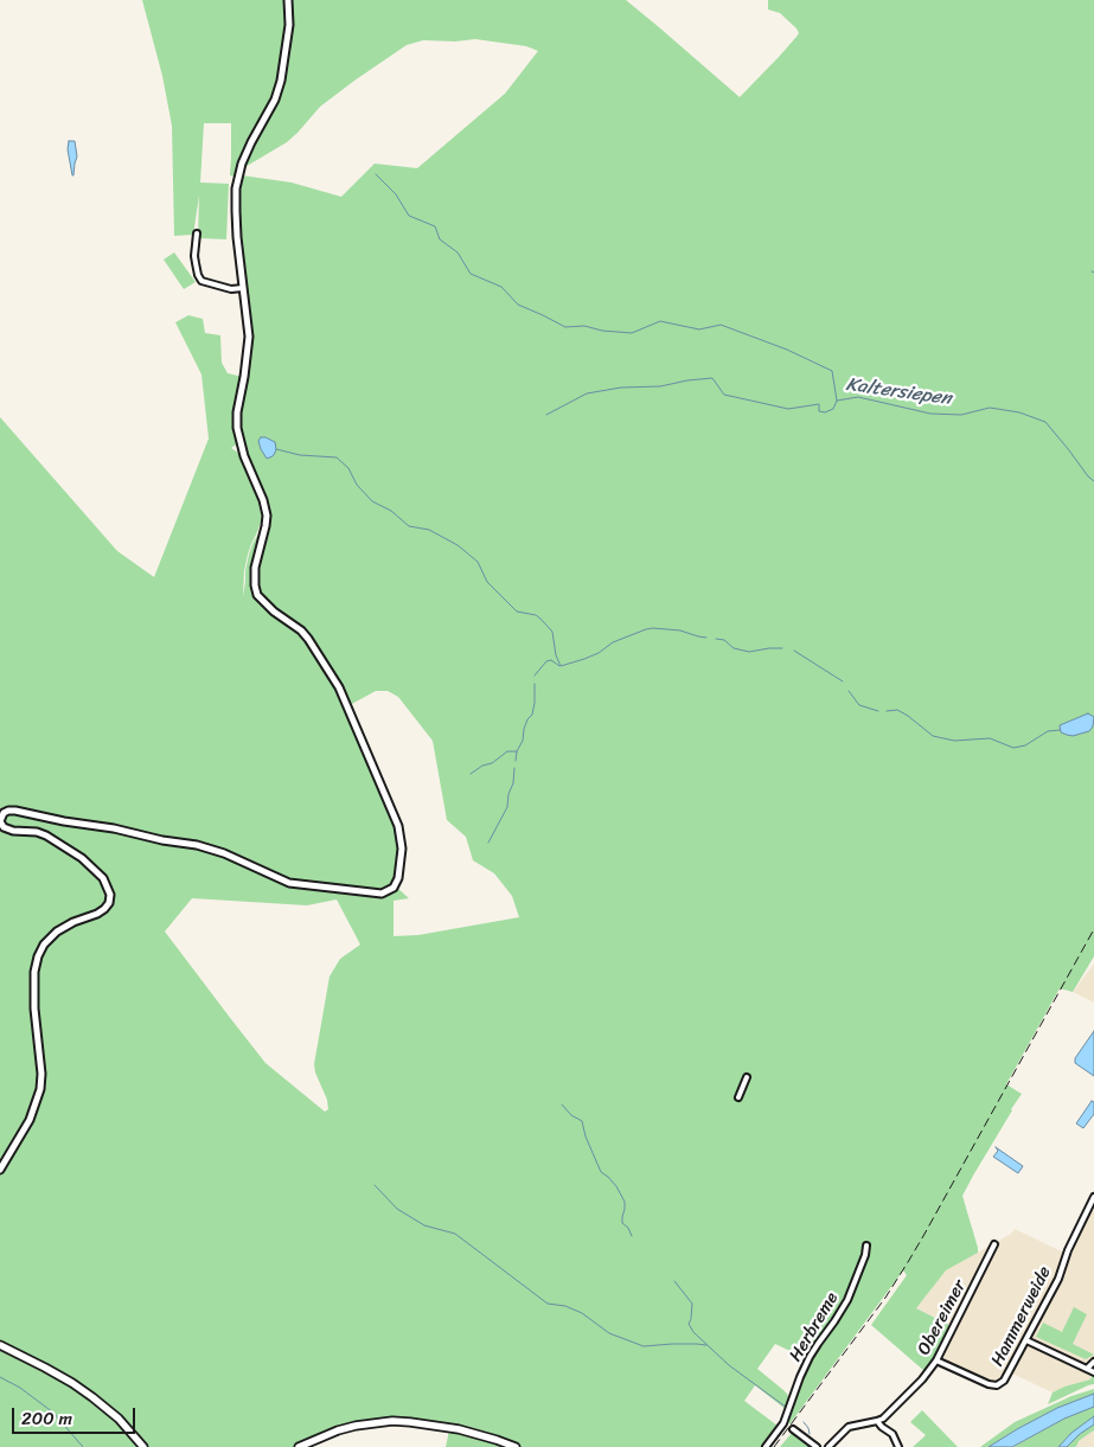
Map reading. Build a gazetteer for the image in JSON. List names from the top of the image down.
{
  "streets": {
    "street": ["Hammerweide", "Obereimer", "Herbreme"]
  },
  "crossings": [
    ["Hammerweide", "Obereimer"]
  ],
  "water": ["Kaltersiepen"],
  "scale_bar": "200 m"
}
